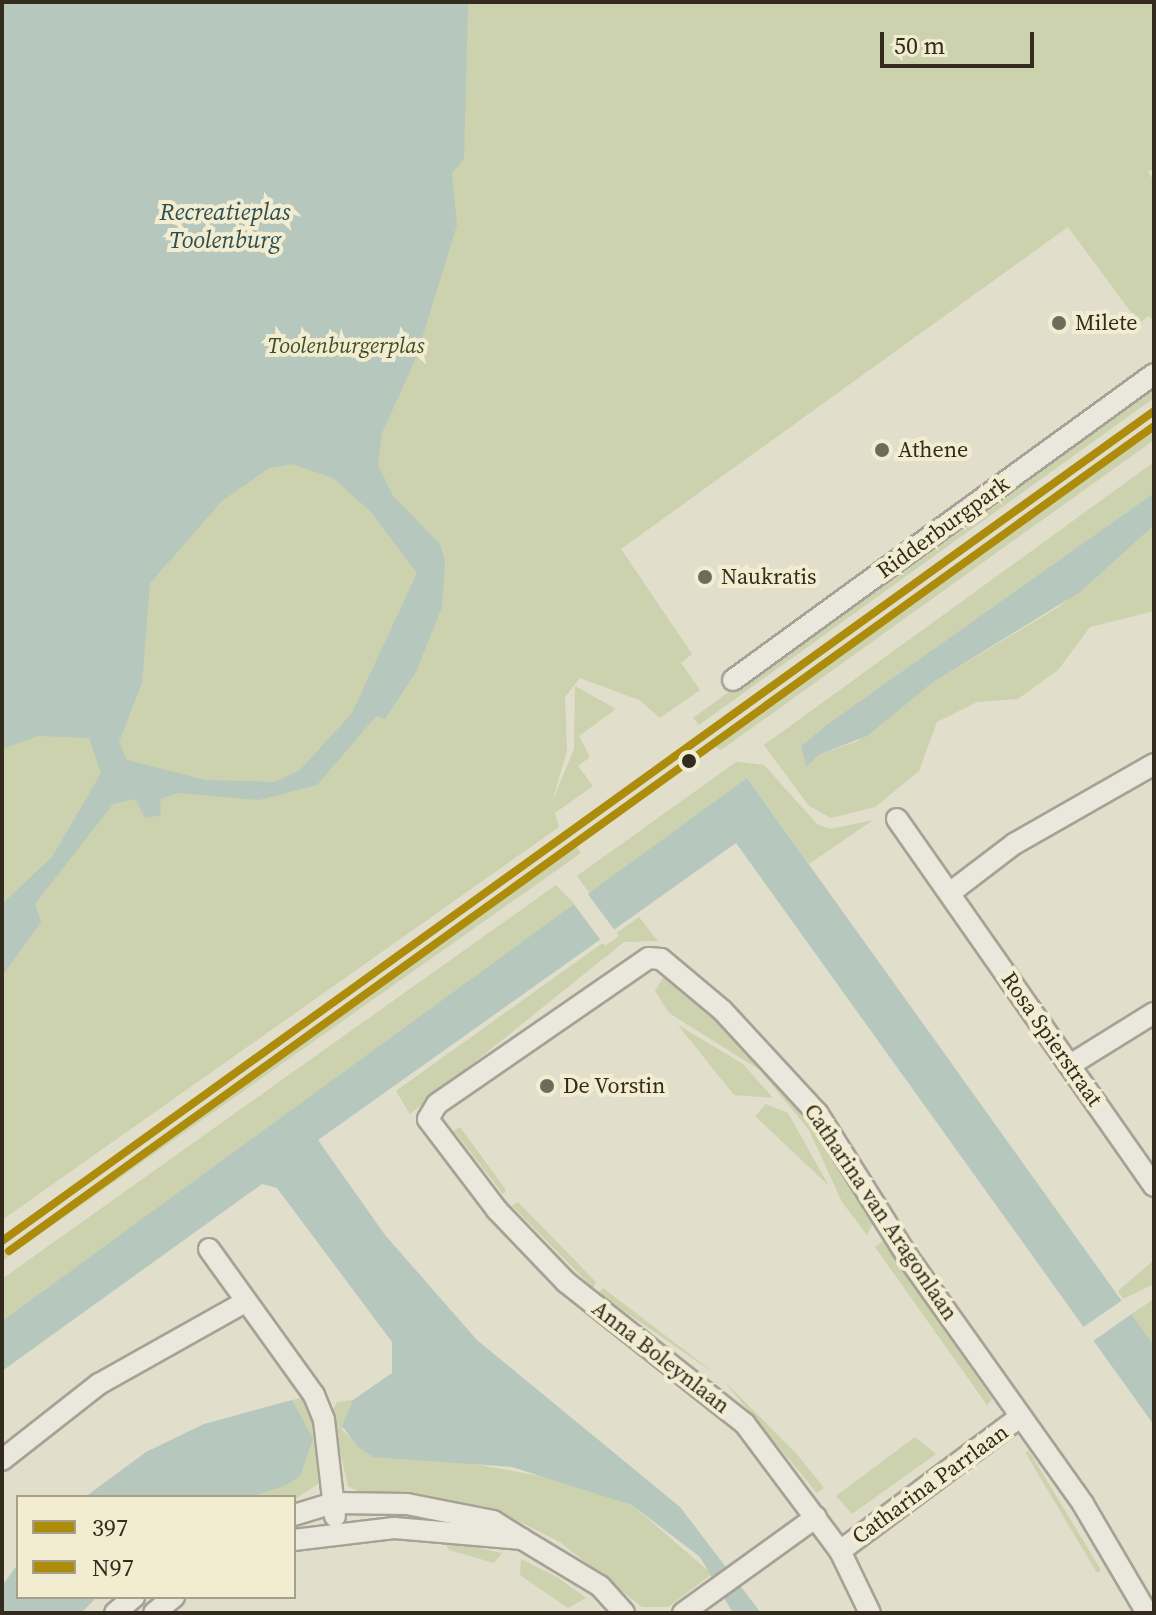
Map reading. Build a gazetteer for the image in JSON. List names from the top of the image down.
{
  "streets": {
    "street": [
      "Ridderburgpark",
      "Rosa Spierstraat",
      "Catharina van Aragonlaan",
      "Anna Boleynlaan",
      "Catharina Parrlaan"
    ]
  },
  "crossings": [
    ["Catharina van Aragonlaan", "Anna Boleynlaan"],
    ["Catharina van Aragonlaan", "Catharina Parrlaan"],
    ["Anna Boleynlaan", "Catharina Parrlaan"]
  ],
  "water": ["Recreatieplas Toolenburg"],
  "parks": ["Toolenburgerplas"],
  "places": [
    "Milete",
    "Athene",
    "Naukratis",
    "De Vorstin"
  ],
  "lines": ["transit line 397", "transit line N97"],
  "legend": ["397", "N97"],
  "scale_bar": "50 m"
}
